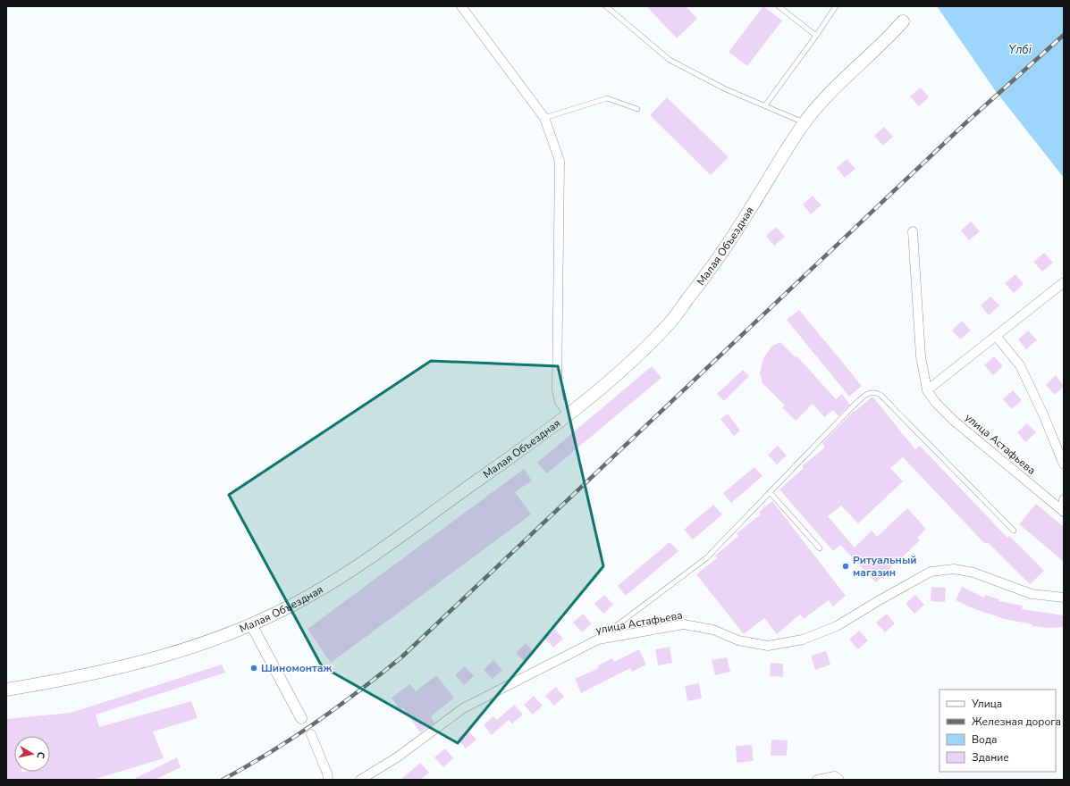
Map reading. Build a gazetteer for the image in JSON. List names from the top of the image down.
{
  "streets": {
    "main road": ["Малая Объездная"],
    "street": ["улица Астафьева"]
  },
  "water": ["Үлбі"],
  "places": ["Ритуальный магазин", "Шиномонтаж"],
  "legend": [
    "Улица",
    "Железная дорога",
    "Вода",
    "Здание"
  ],
  "north": "right"
}
